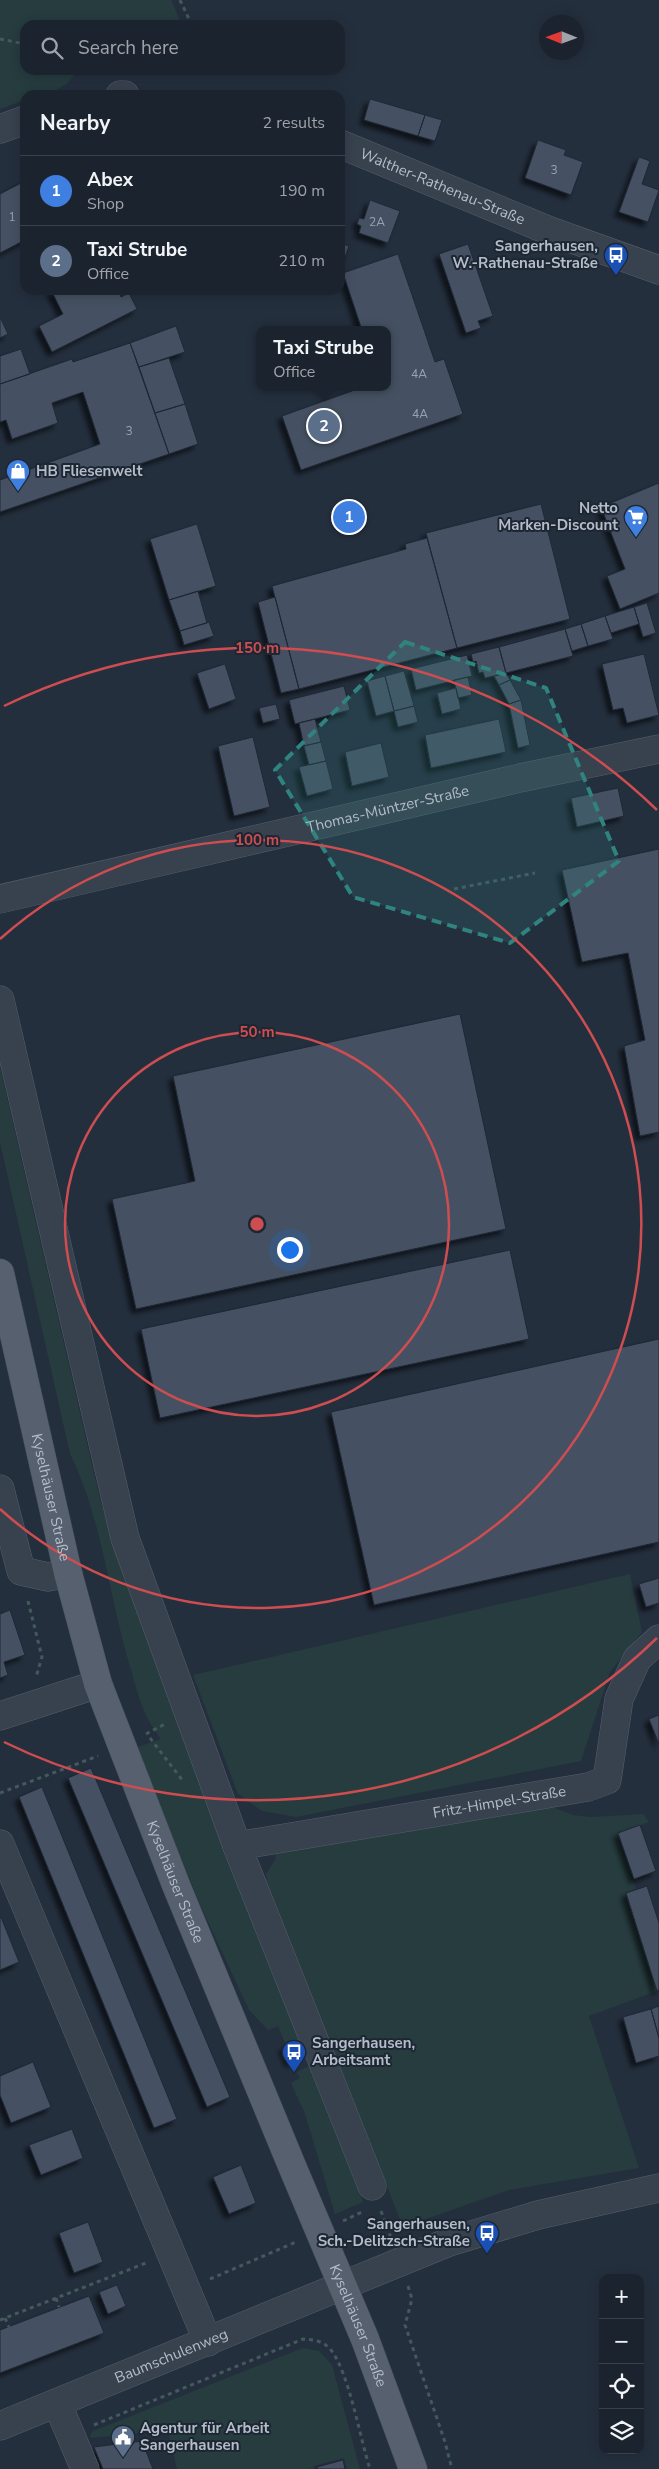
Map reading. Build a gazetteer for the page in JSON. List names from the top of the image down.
{
  "streets": {
    "main road": ["Kyselhäuser Straße"],
    "street": [
      "Walther-Rathenau-Straße",
      "Thomas-Müntzer-Straße",
      "Fritz-Himpel-Straße",
      "Baumschulenweg"
    ]
  },
  "crossings": [
    ["Kyselhäuser Straße", "Baumschulenweg"]
  ],
  "places": {
    "bus stop": ["Sangerhausen, W.-Rathenau-Straße", "Sangerhausen, Arbeitsamt", "Sangerhausen, Sch.-Delitzsch-Straße"],
    "shop": ["HB Fliesenwelt"],
    "supermarket": ["Netto Marken-Discount"],
    "public building": ["Agentur für Arbeit Sangerhausen"]
  },
  "house_numbers": [
    "3",
    "1",
    "2A",
    "4A",
    "4A",
    "3"
  ],
  "north": "left",
  "page": {
    "search": "Search here",
    "heading": ["Nearby", "2 results"],
    "list": [
      {
        "mark": "1",
        "name": "Abex",
        "note": "Shop",
        "value": "190 m"
      },
      {
        "mark": "2",
        "name": "Taxi Strube",
        "note": "Office",
        "value": "210 m"
      }
    ],
    "popup": ["Taxi Strube", "Office"],
    "pins": ["2", "1"],
    "map_buttons": ["+", "−"]
  },
  "rings": ["150 m", "100 m", "50 m"]
}
